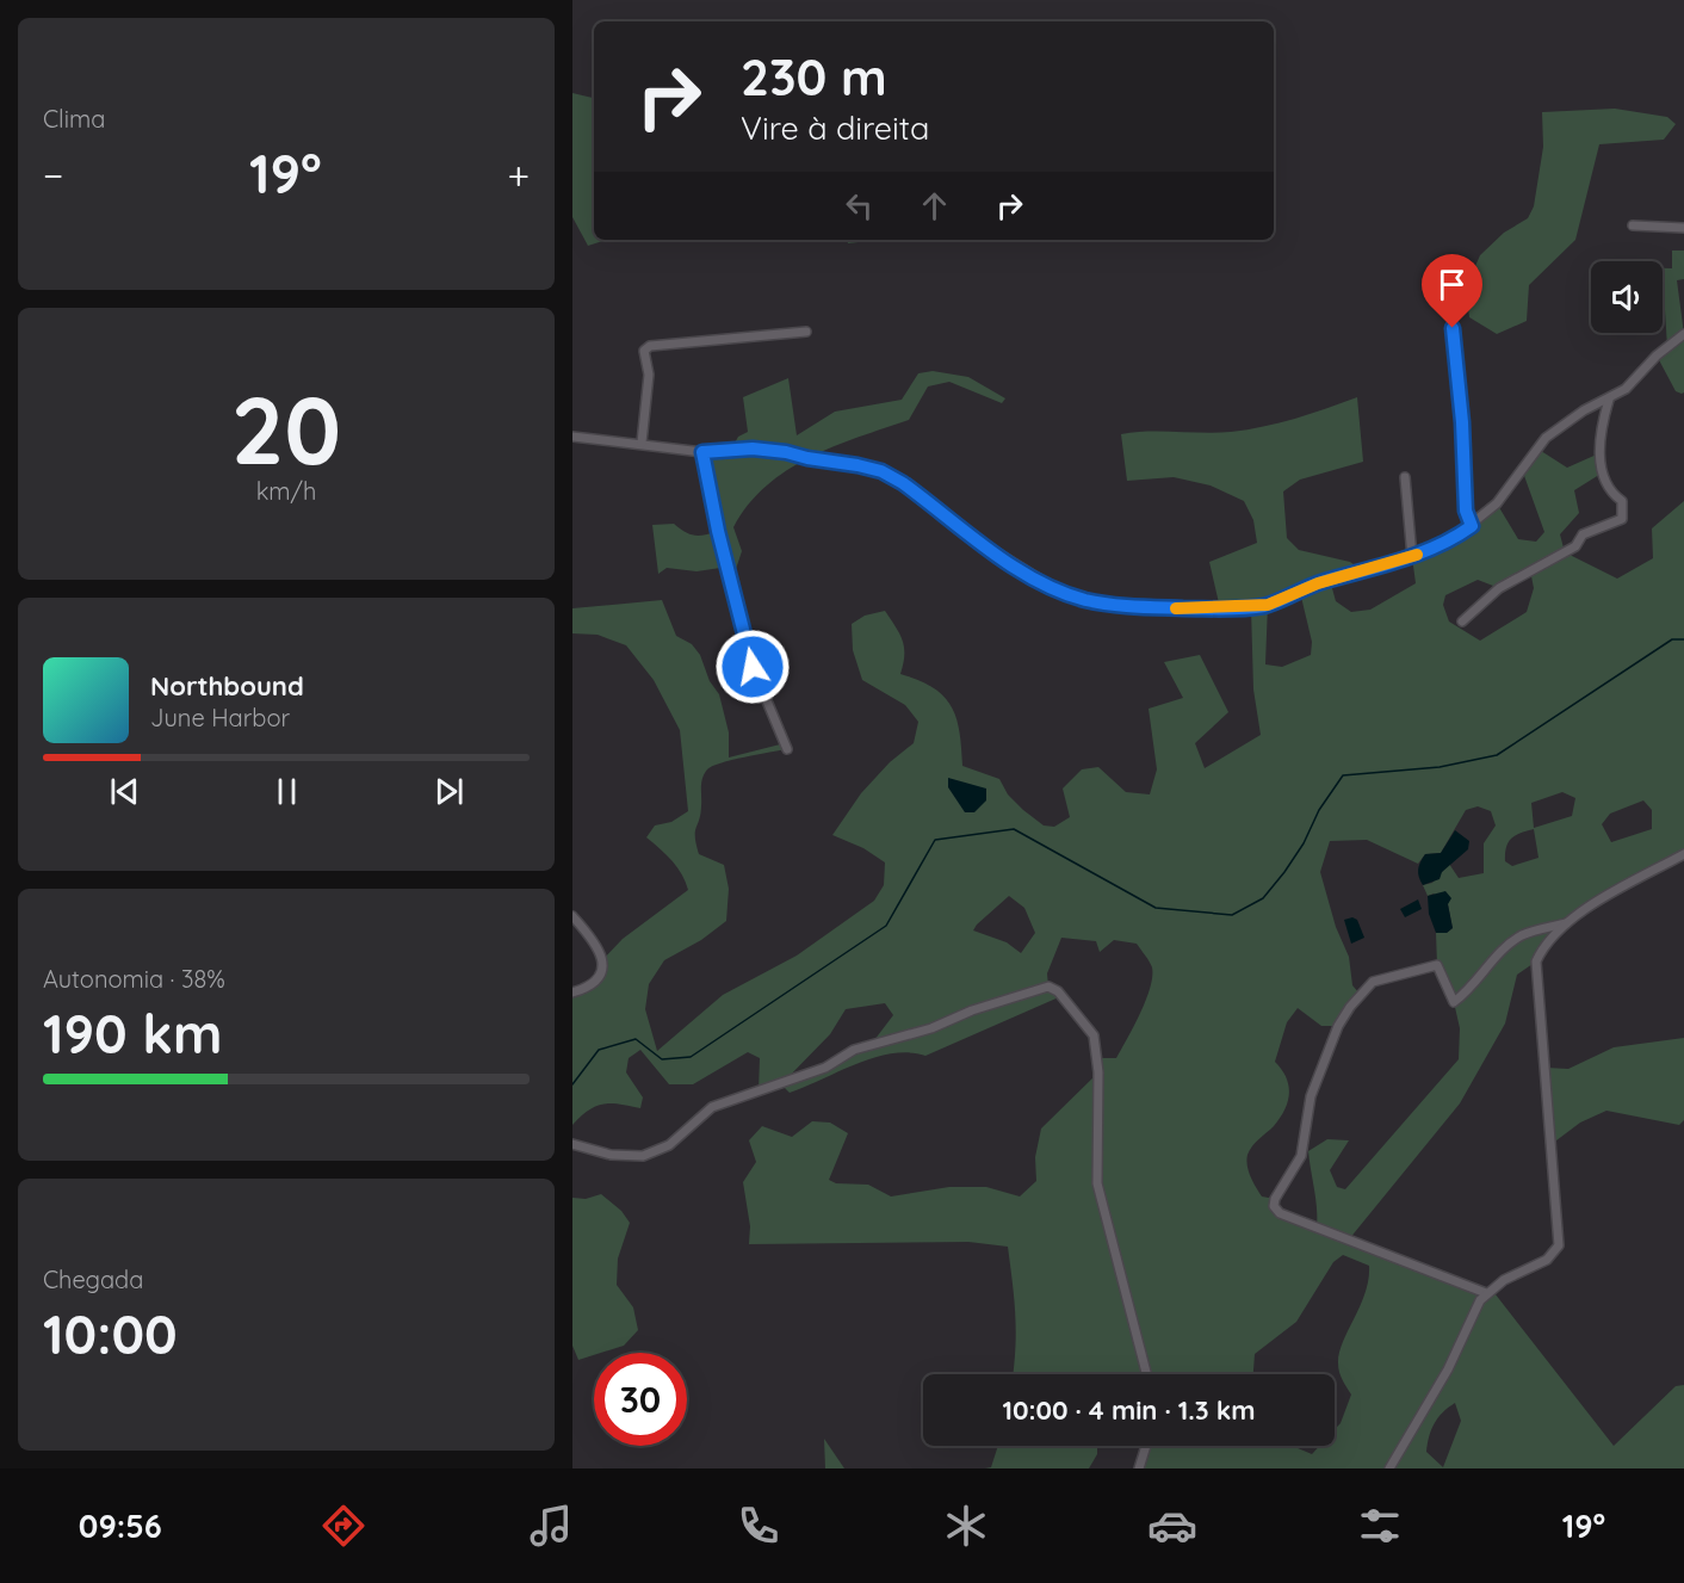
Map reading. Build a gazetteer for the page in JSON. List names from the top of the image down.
{
  "page": {
    "tile": [
      "Clima",
      ["20", "km/h"],
      ["Autonomia · 38%", "190 km"],
      ["Chegada", "10:00"]
    ],
    "turn": ["230 m", "Vire à direita"],
    "heat": ["−", "19°", "+"],
    "song": ["Northbound", "June Harbor"],
    "limit": "30",
    "trip": "10:00 · 4 min · 1.3 km",
    "tabs": ["09:56", "19°"]
  }
}
